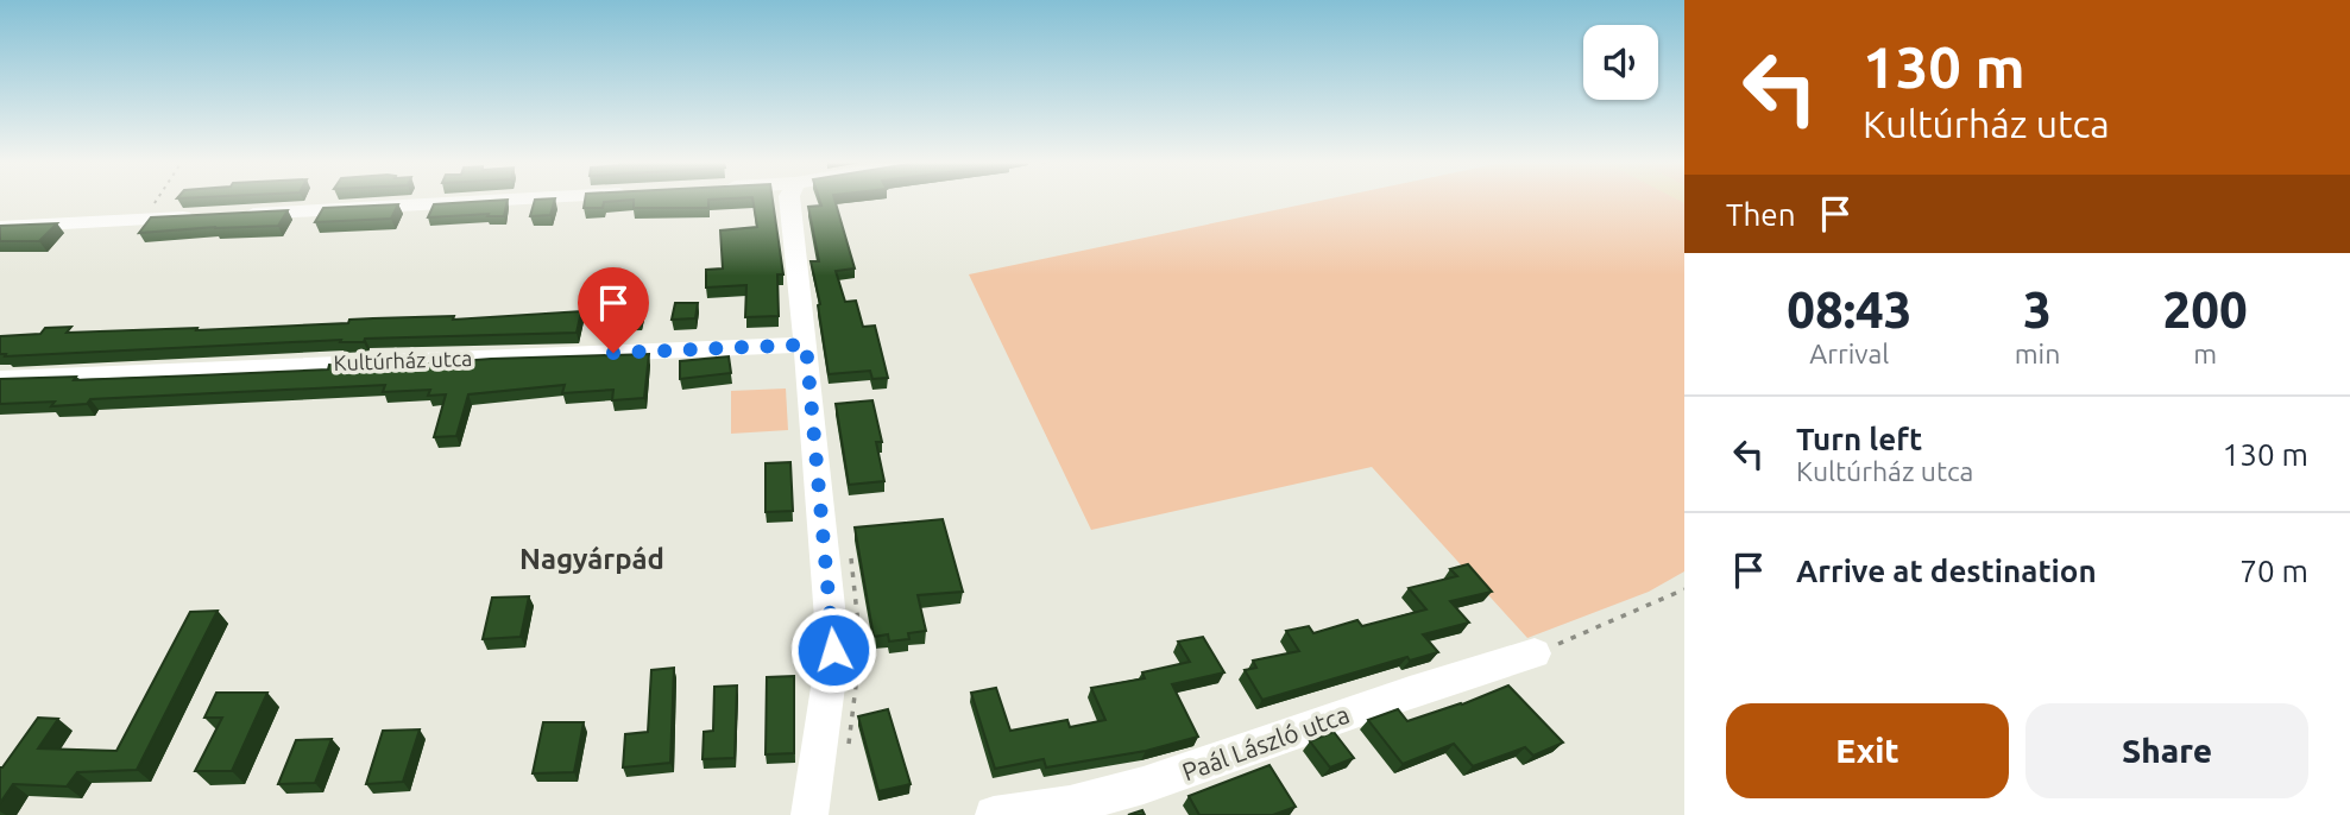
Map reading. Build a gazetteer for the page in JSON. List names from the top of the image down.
{
  "streets": {
    "street": ["Kultúrház utca", "Paál László utca"]
  },
  "districts": ["Nagyárpád"],
  "page": {
    "turn": ["130 m", "Kultúrház utca"],
    "then": "Then",
    "eta": [
      "08:43",
      "Arrival",
      "3",
      "min",
      "200",
      "m"
    ],
    "list": [
      {
        "name": "Turn left",
        "note": "Kultúrház utca",
        "value": "130 m"
      },
      {
        "name": "Arrive at destination",
        "value": "70 m"
      }
    ],
    "buttons": ["Exit", "Share"]
  }
}
